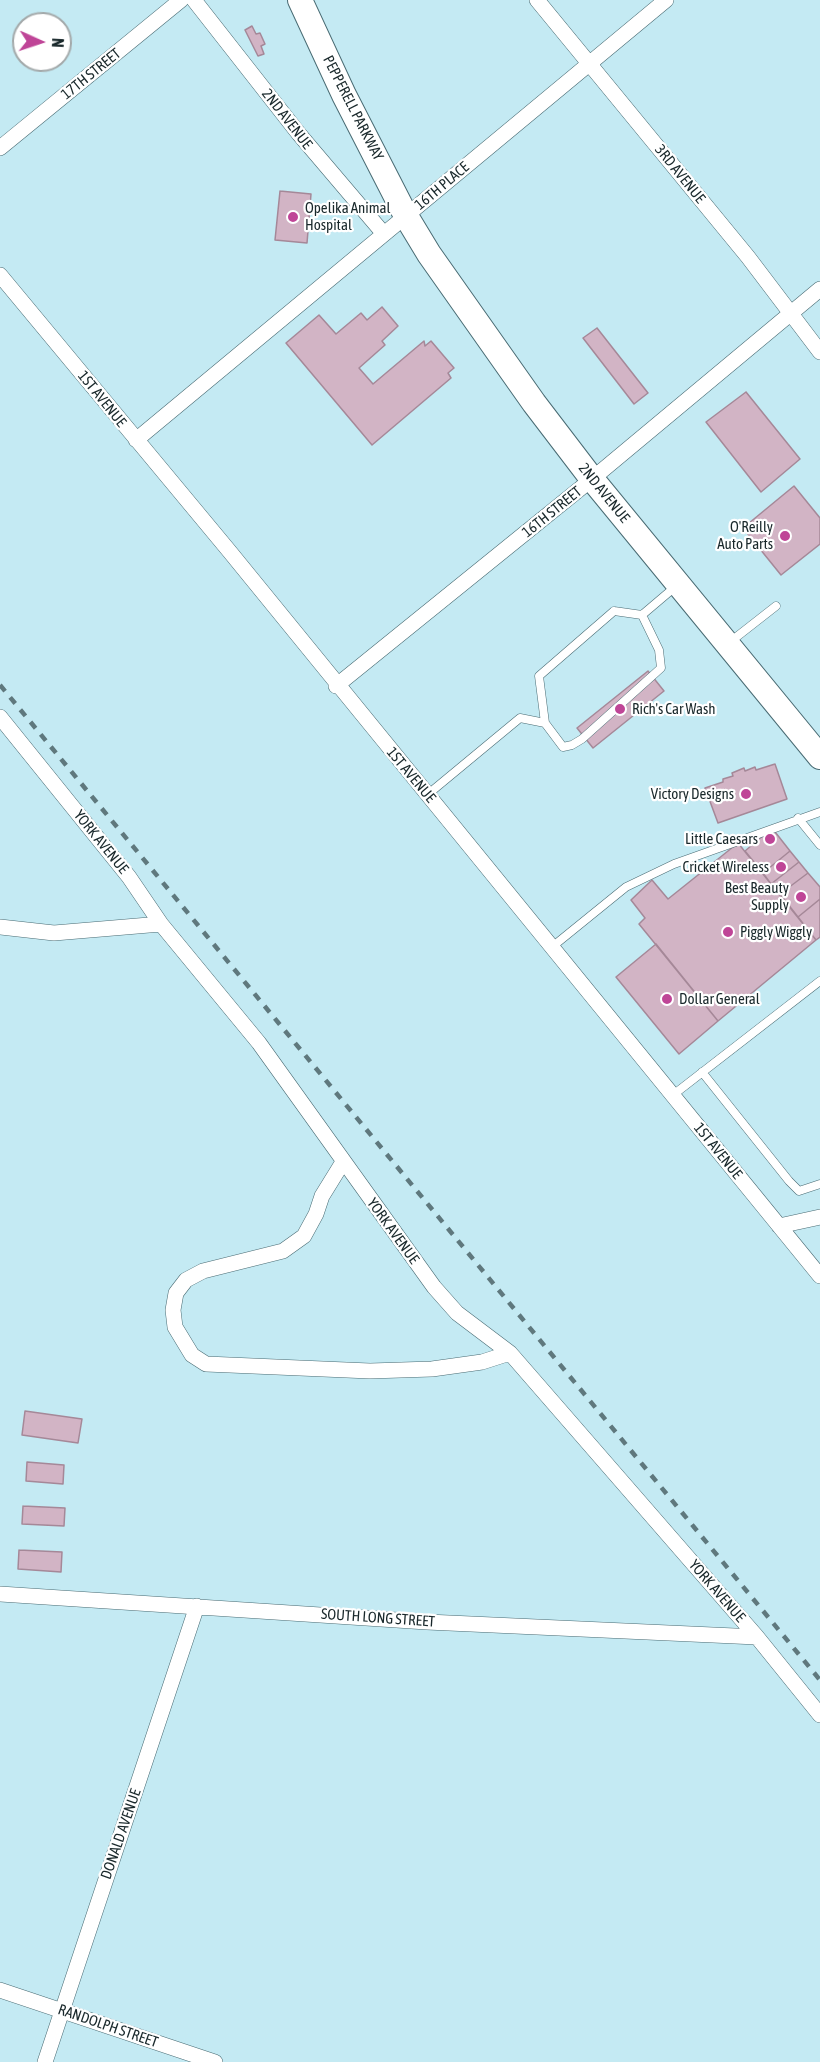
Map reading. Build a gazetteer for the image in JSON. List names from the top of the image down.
{
  "streets": {
    "main road": ["PEPPERELL PARKWAY", "2ND AVENUE"],
    "street": [
      "17TH STREET",
      "3RD AVENUE",
      "16TH PLACE",
      "1ST AVENUE",
      "16TH STREET",
      "YORK AVENUE",
      "SOUTH LONG STREET",
      "DONALD AVENUE",
      "RANDOLPH STREET"
    ]
  },
  "crossings": [
    ["PEPPERELL PARKWAY", "2ND AVENUE"],
    ["PEPPERELL PARKWAY", "16TH PLACE"],
    ["2ND AVENUE", "16TH PLACE"],
    ["2ND AVENUE", "16TH STREET"],
    ["3RD AVENUE", "16TH PLACE"],
    ["3RD AVENUE", "16TH STREET"],
    ["16TH PLACE", "1ST AVENUE"],
    ["1ST AVENUE", "16TH STREET"],
    ["YORK AVENUE", "SOUTH LONG STREET"],
    ["SOUTH LONG STREET", "DONALD AVENUE"],
    ["DONALD AVENUE", "RANDOLPH STREET"]
  ],
  "places": [
    "Opelika Animal Hospital",
    "O'Reilly Auto Parts",
    "Rich's Car Wash",
    "Victory Designs",
    "Little Caesars",
    "Cricket Wireless",
    "Best Beauty Supply",
    "Piggly Wiggly",
    "Dollar General"
  ],
  "north": "right"
}
